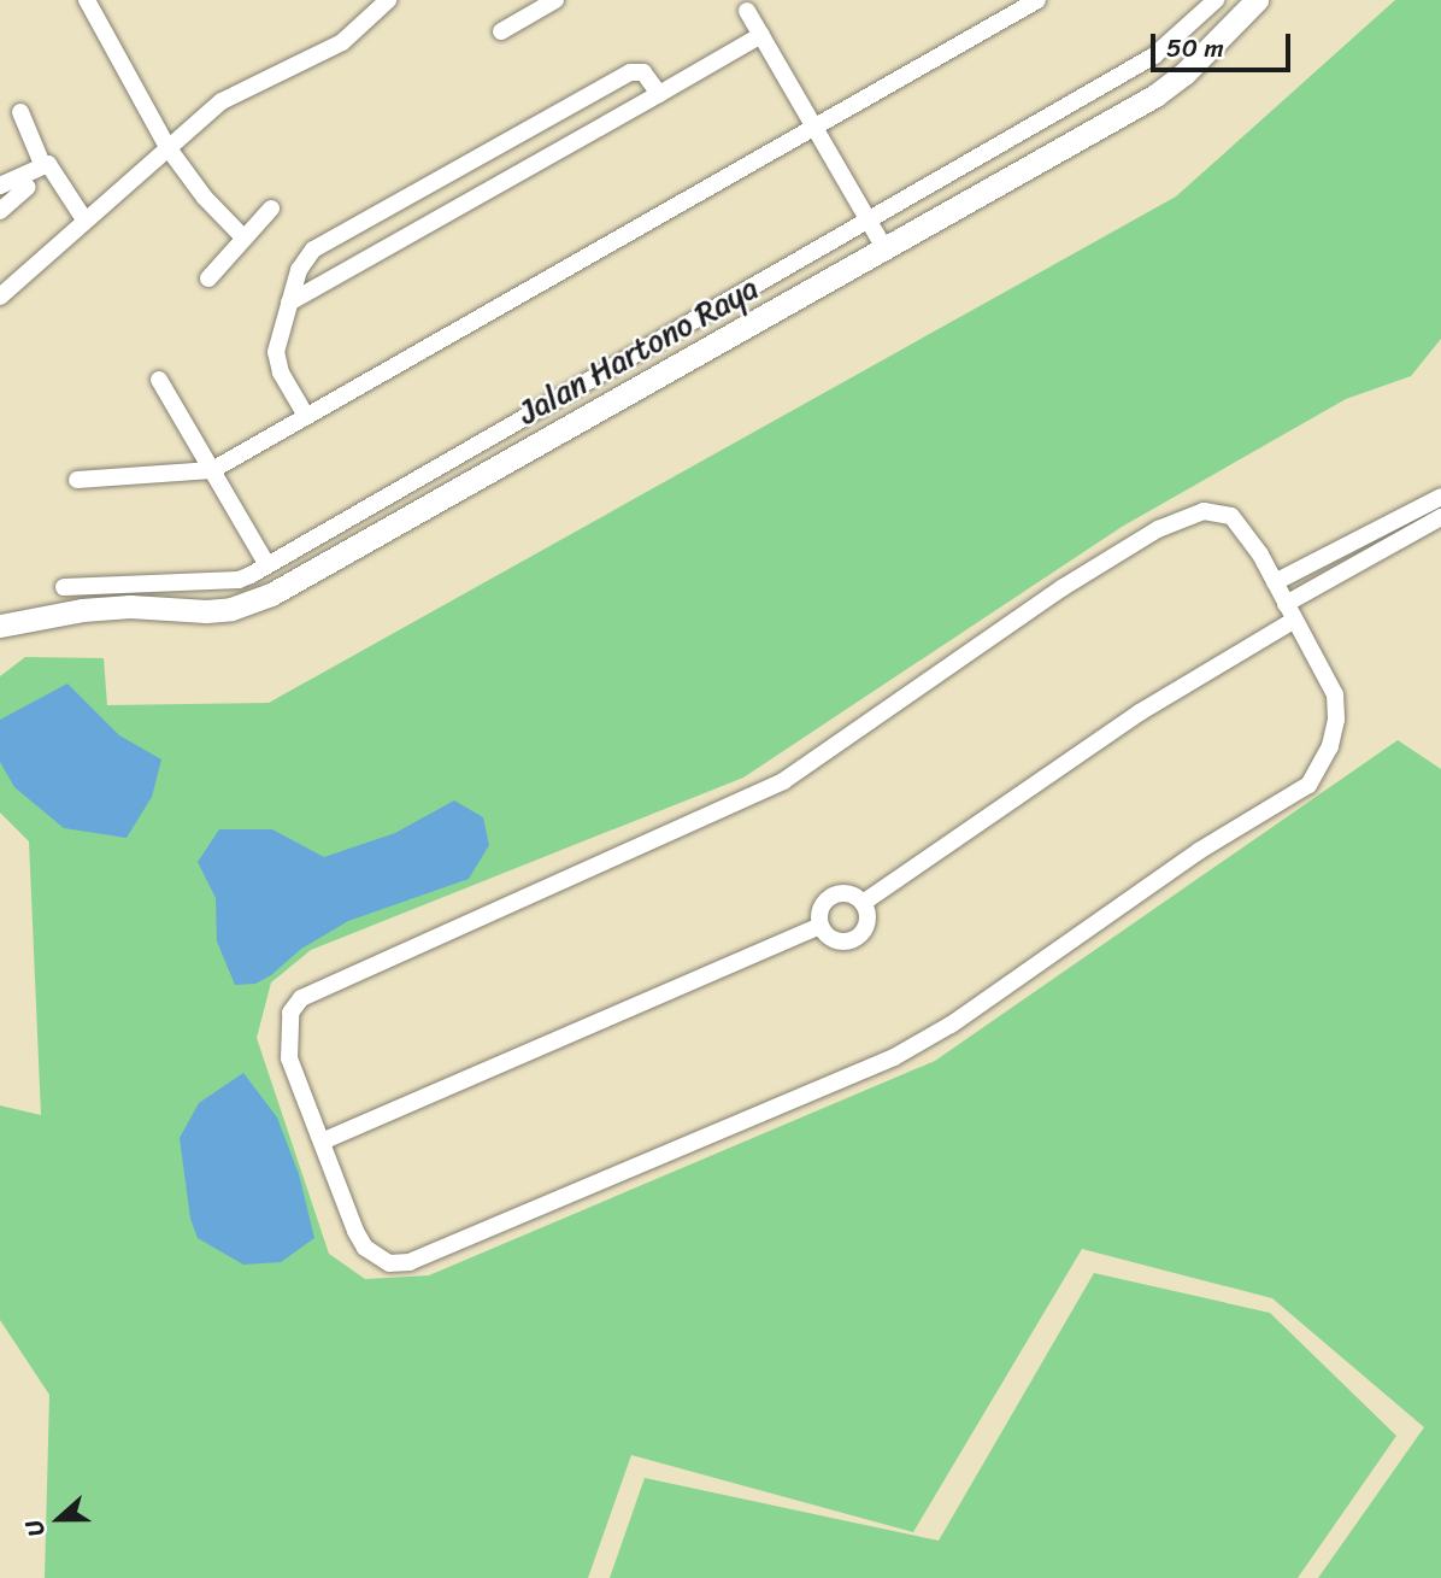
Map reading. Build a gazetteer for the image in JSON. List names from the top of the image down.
{
  "streets": {
    "street": ["Jalan Hartono Raya"]
  },
  "scale_bar": "50 m",
  "north": "left"
}
